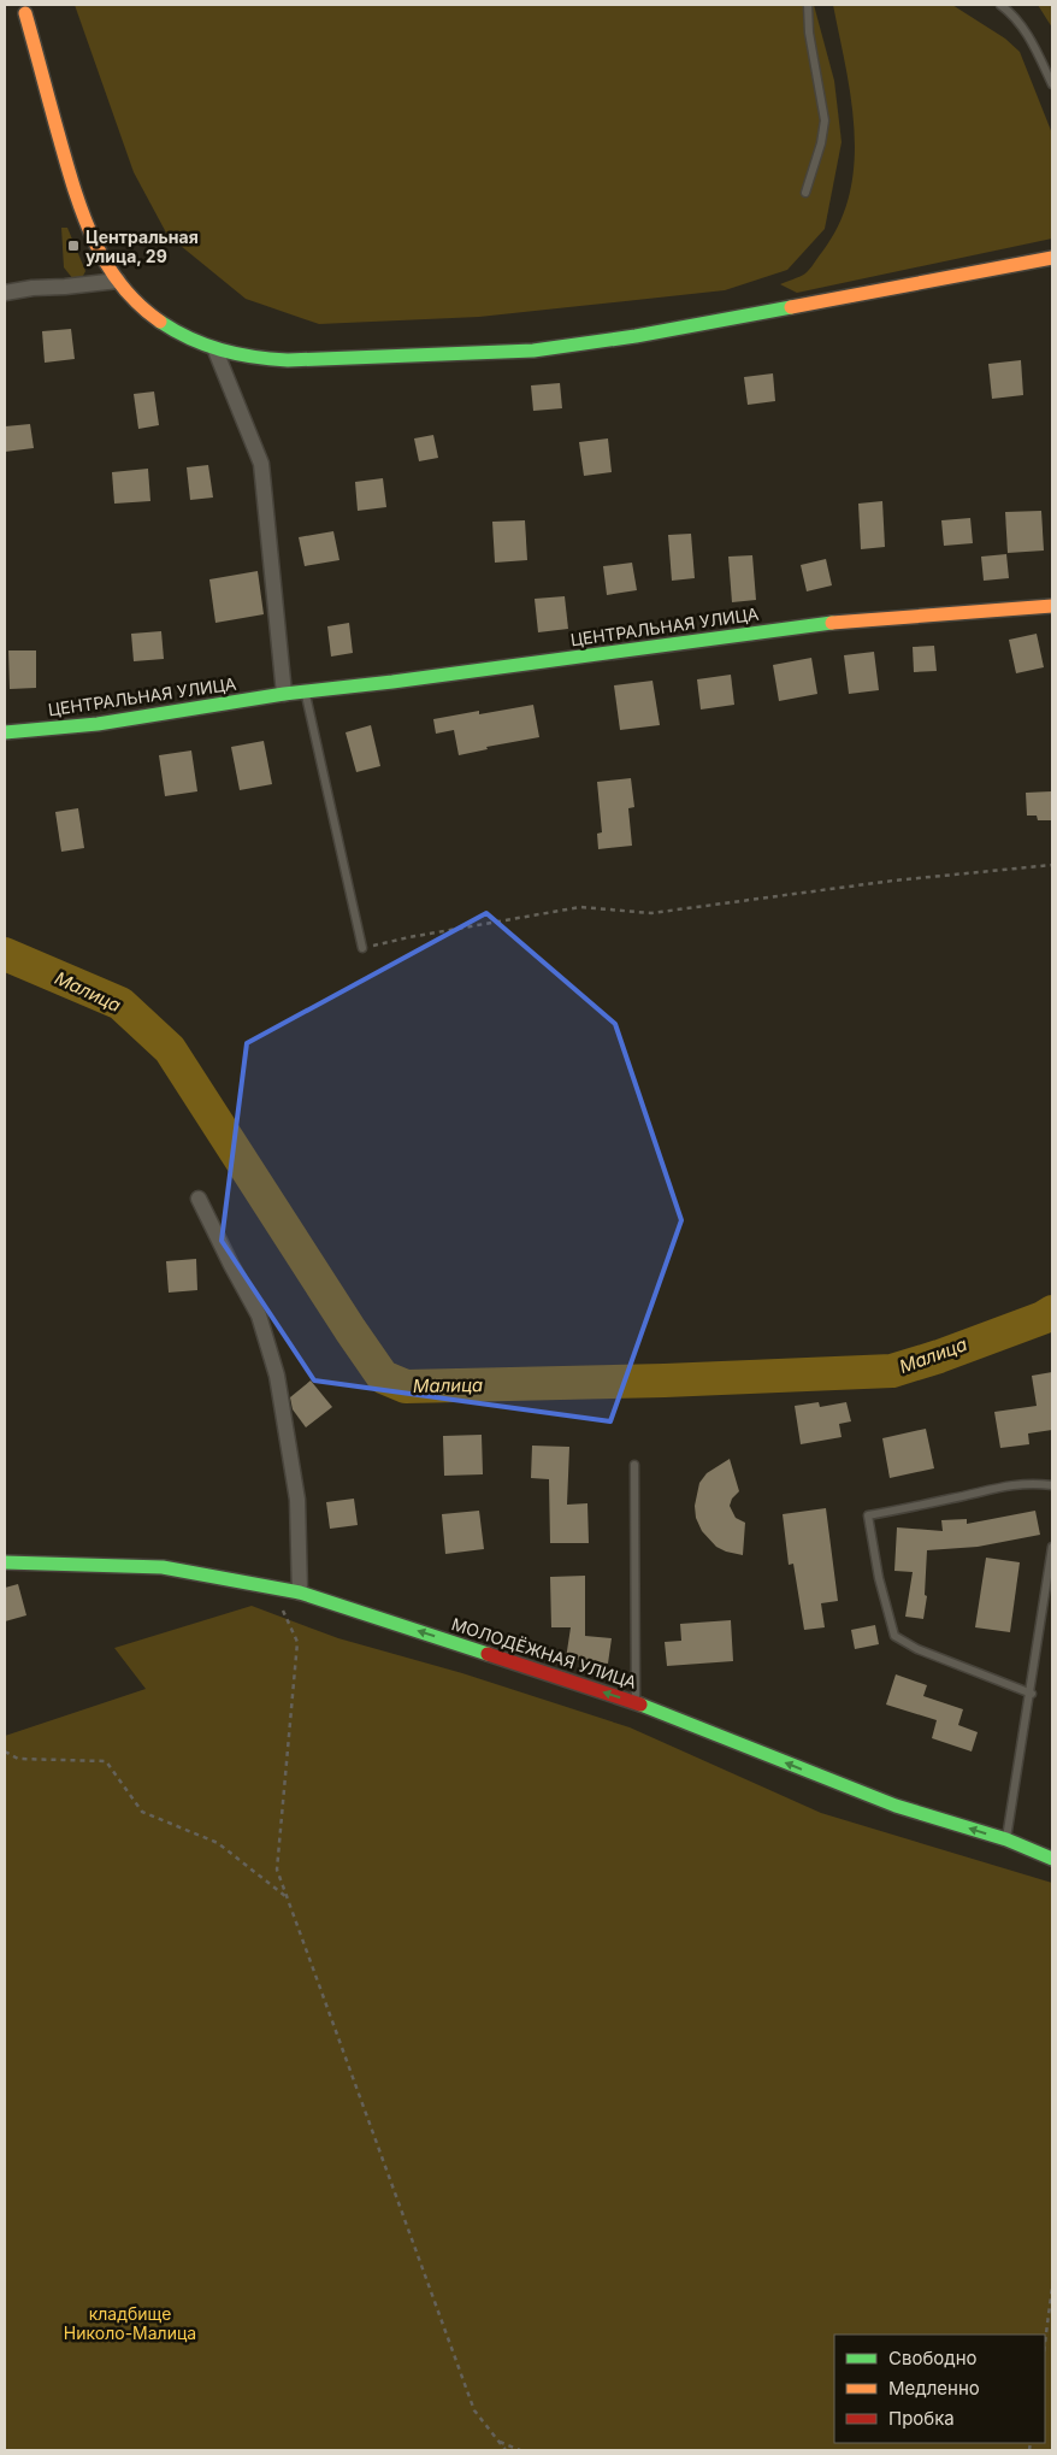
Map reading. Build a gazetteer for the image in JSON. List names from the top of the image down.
{
  "streets": {
    "street": ["ЦЕНТРАЛЬНАЯ УЛИЦА", "МОЛОДЁЖНАЯ УЛИЦА"]
  },
  "one_way": ["МОЛОДЁЖНАЯ УЛИЦА"],
  "water": ["Малица"],
  "parks": ["кладбище Николо-Малица"],
  "places": {
    "transit": ["Центральная улица, 29"]
  },
  "legend": ["Свободно", "Медленно", "Пробка"]
}
